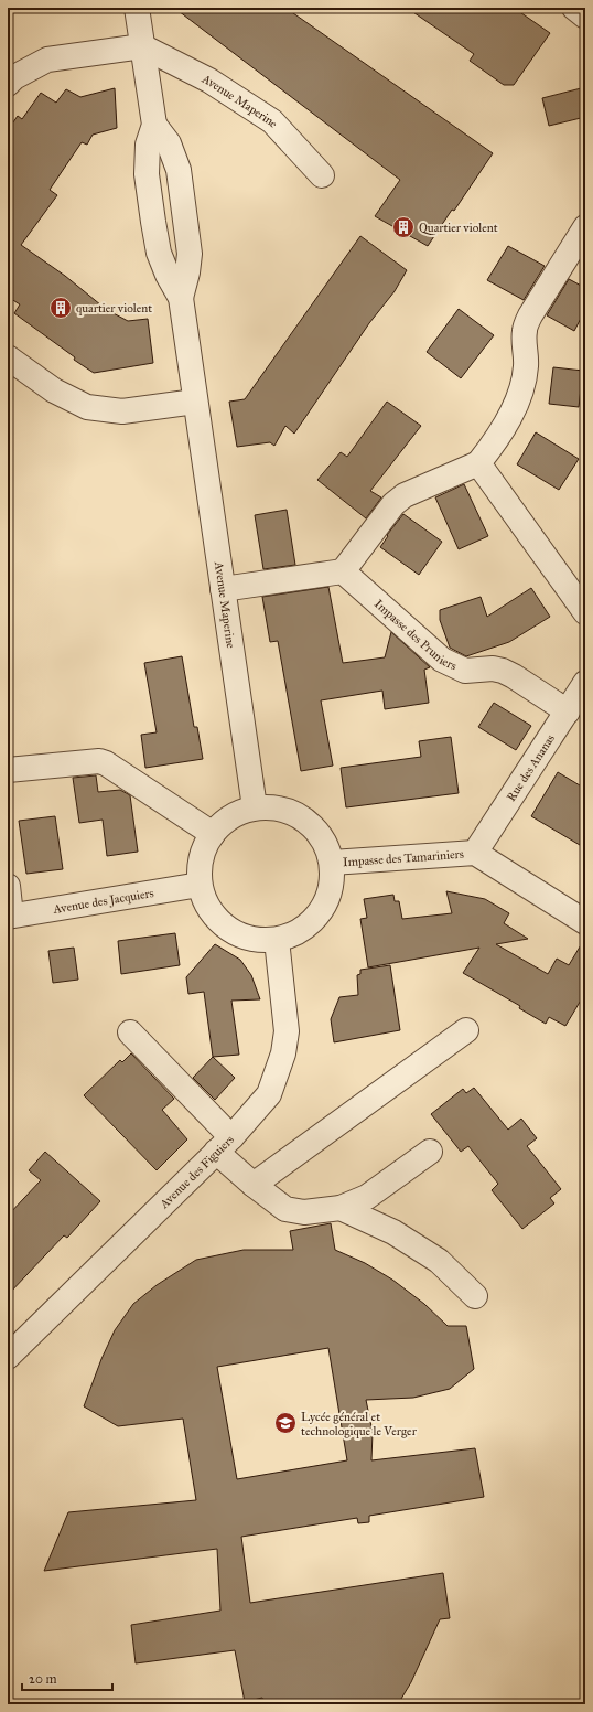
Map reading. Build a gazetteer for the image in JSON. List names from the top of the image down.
{
  "streets": {
    "street": [
      "Avenue Maperine",
      "Impasse des Pruniers",
      "Rue des Ananas",
      "Impasse des Tamariniers",
      "Avenue des Jacquiers",
      "Avenue des Figuiers"
    ]
  },
  "crossings": [
    ["Avenue Maperine", "Impasse des Tamariniers"],
    ["Avenue Maperine", "Avenue des Jacquiers"],
    ["Avenue Maperine", "Avenue des Figuiers"],
    ["Impasse des Pruniers", "Rue des Ananas"],
    ["Rue des Ananas", "Impasse des Tamariniers"],
    ["Impasse des Tamariniers", "Avenue des Jacquiers"],
    ["Impasse des Tamariniers", "Avenue des Figuiers"],
    ["Avenue des Jacquiers", "Avenue des Figuiers"]
  ],
  "places": {
    "building": ["Quartier violent", "quartier violent"],
    "school or university": ["Lycée général et technologique le Verger"]
  },
  "scale_bar": "20 m"
}
